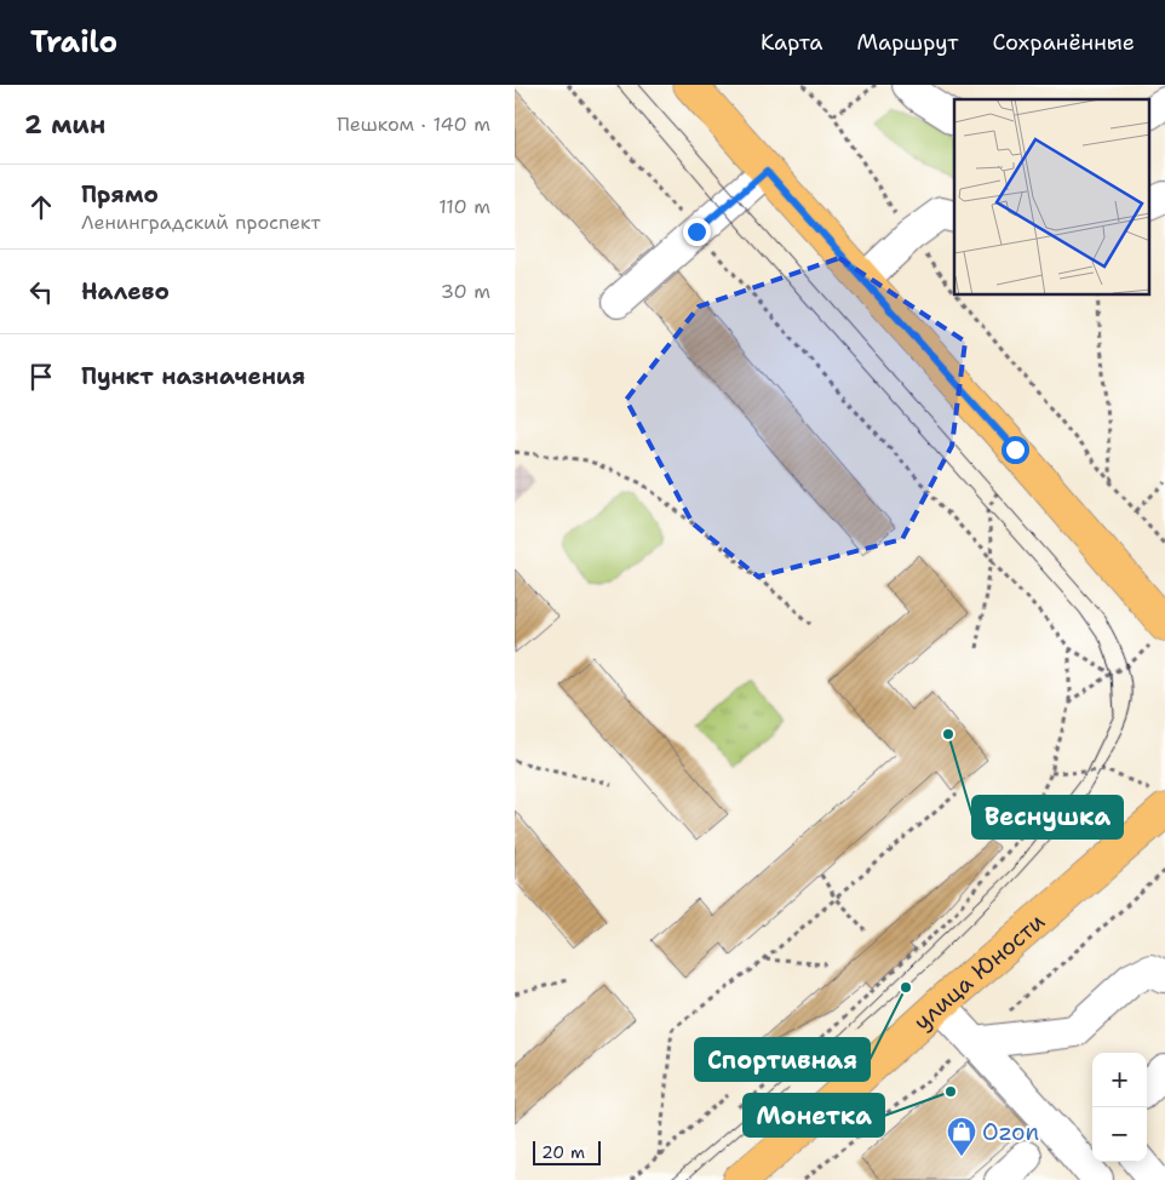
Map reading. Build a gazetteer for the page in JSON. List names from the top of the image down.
{
  "streets": {
    "main road": ["улица Юности"]
  },
  "places": {
    "other": ["Веснушка", "Спортивная", "Монетка"],
    "shop": ["Ozon"]
  },
  "scale_bar": "20 m",
  "page": {
    "header": "Trailo",
    "nav": ["Карта", "Маршрут", "Сохранённые"],
    "heading": ["2 мин", "Пешком · 140 m"],
    "list": [
      ["Прямо", "Ленинградский проспект", "110 m"],
      ["Налево", "30 m"],
      "Пункт назначения"
    ],
    "map_buttons": ["+", "−"],
    "scale": "20 m"
  }
}
